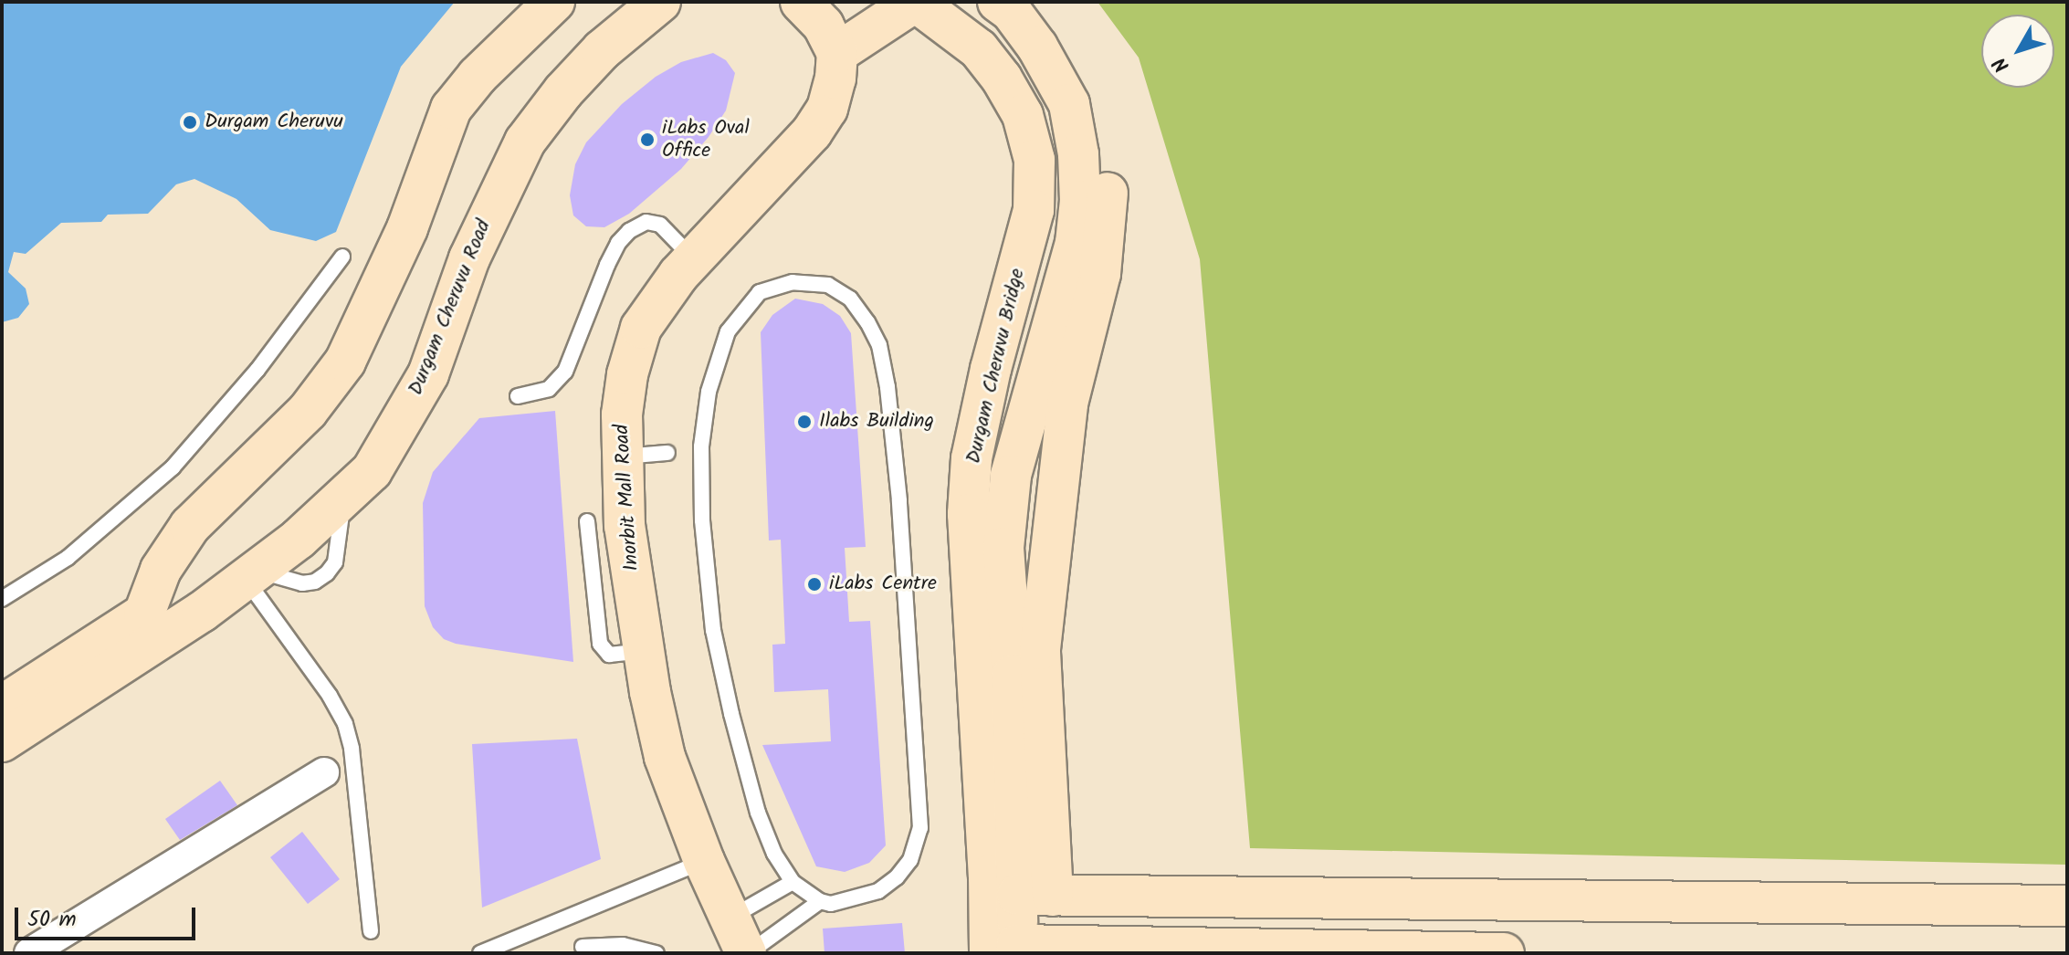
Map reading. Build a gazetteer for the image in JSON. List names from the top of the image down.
{
  "streets": {
    "main road": ["Durgam Cheruvu Road", "Durgam Cheruvu Bridge", "Inorbit Mall Road"]
  },
  "places": [
    "Durgam Cheruvu",
    "iLabs Oval Office",
    "Ilabs Building",
    "iLabs Centre"
  ],
  "scale_bar": "50 m",
  "north": "bottom left"
}
